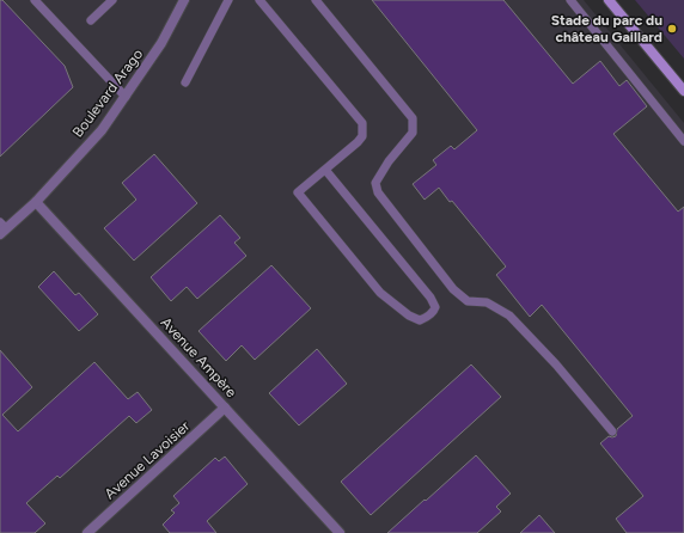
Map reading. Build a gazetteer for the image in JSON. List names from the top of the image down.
{
  "streets": {
    "street": ["Boulevard Arago", "Avenue Ampère", "Avenue Lavoisier"]
  },
  "crossings": [
    ["Boulevard Arago", "Avenue Ampère"],
    ["Avenue Ampère", "Avenue Lavoisier"]
  ],
  "places": ["Stade du parc du château Gaillard"]
}
